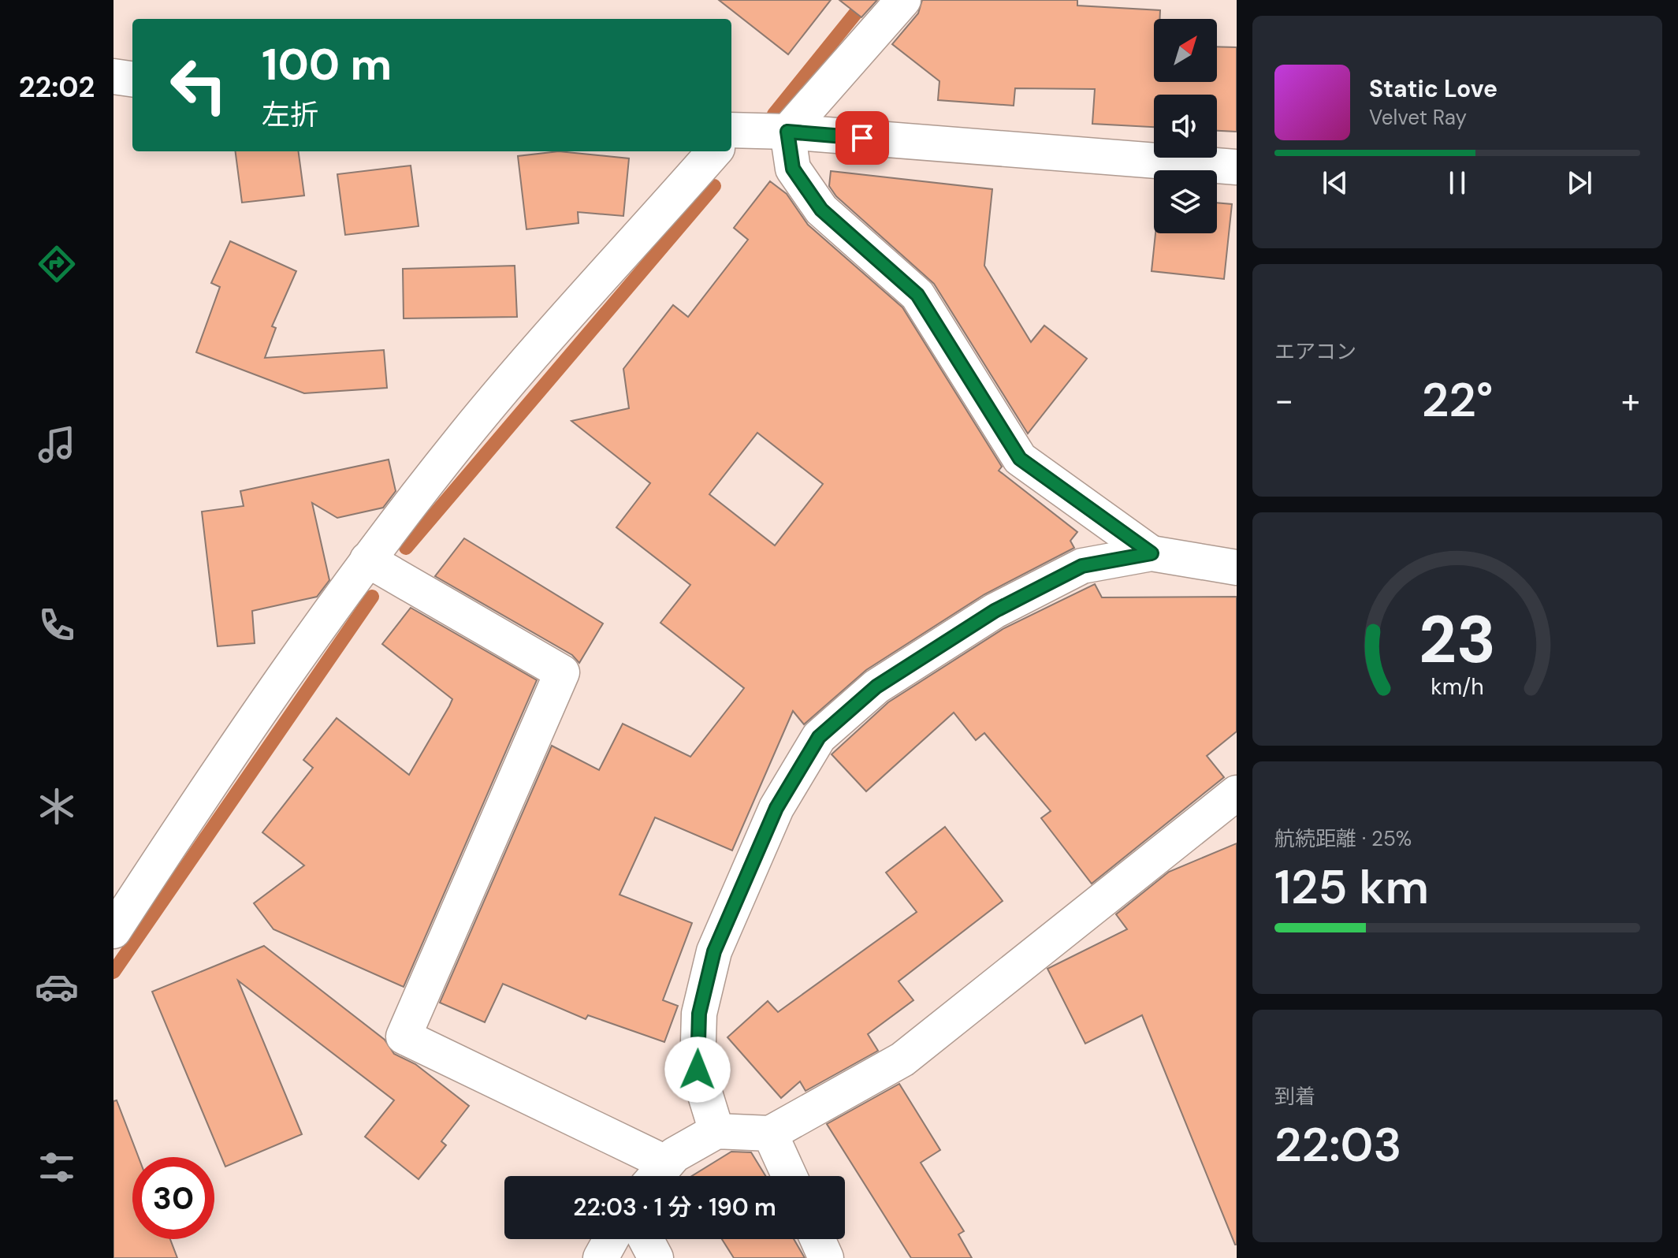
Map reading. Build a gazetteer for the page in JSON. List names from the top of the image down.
{
  "north": "top right",
  "page": {
    "tabs": "22:02",
    "turn": ["100 m", "左折"],
    "song": ["Static Love", "Velvet Ray"],
    "tile": [
      "エアコン",
      ["航続距離 · 25%", "125 km"],
      ["到着", "22:03"]
    ],
    "heat": ["−", "22°", "+"],
    "limit": "30",
    "trip": "22:03 · 1 分 · 190 m",
    "gauge": ["23", "km/h"]
  }
}
